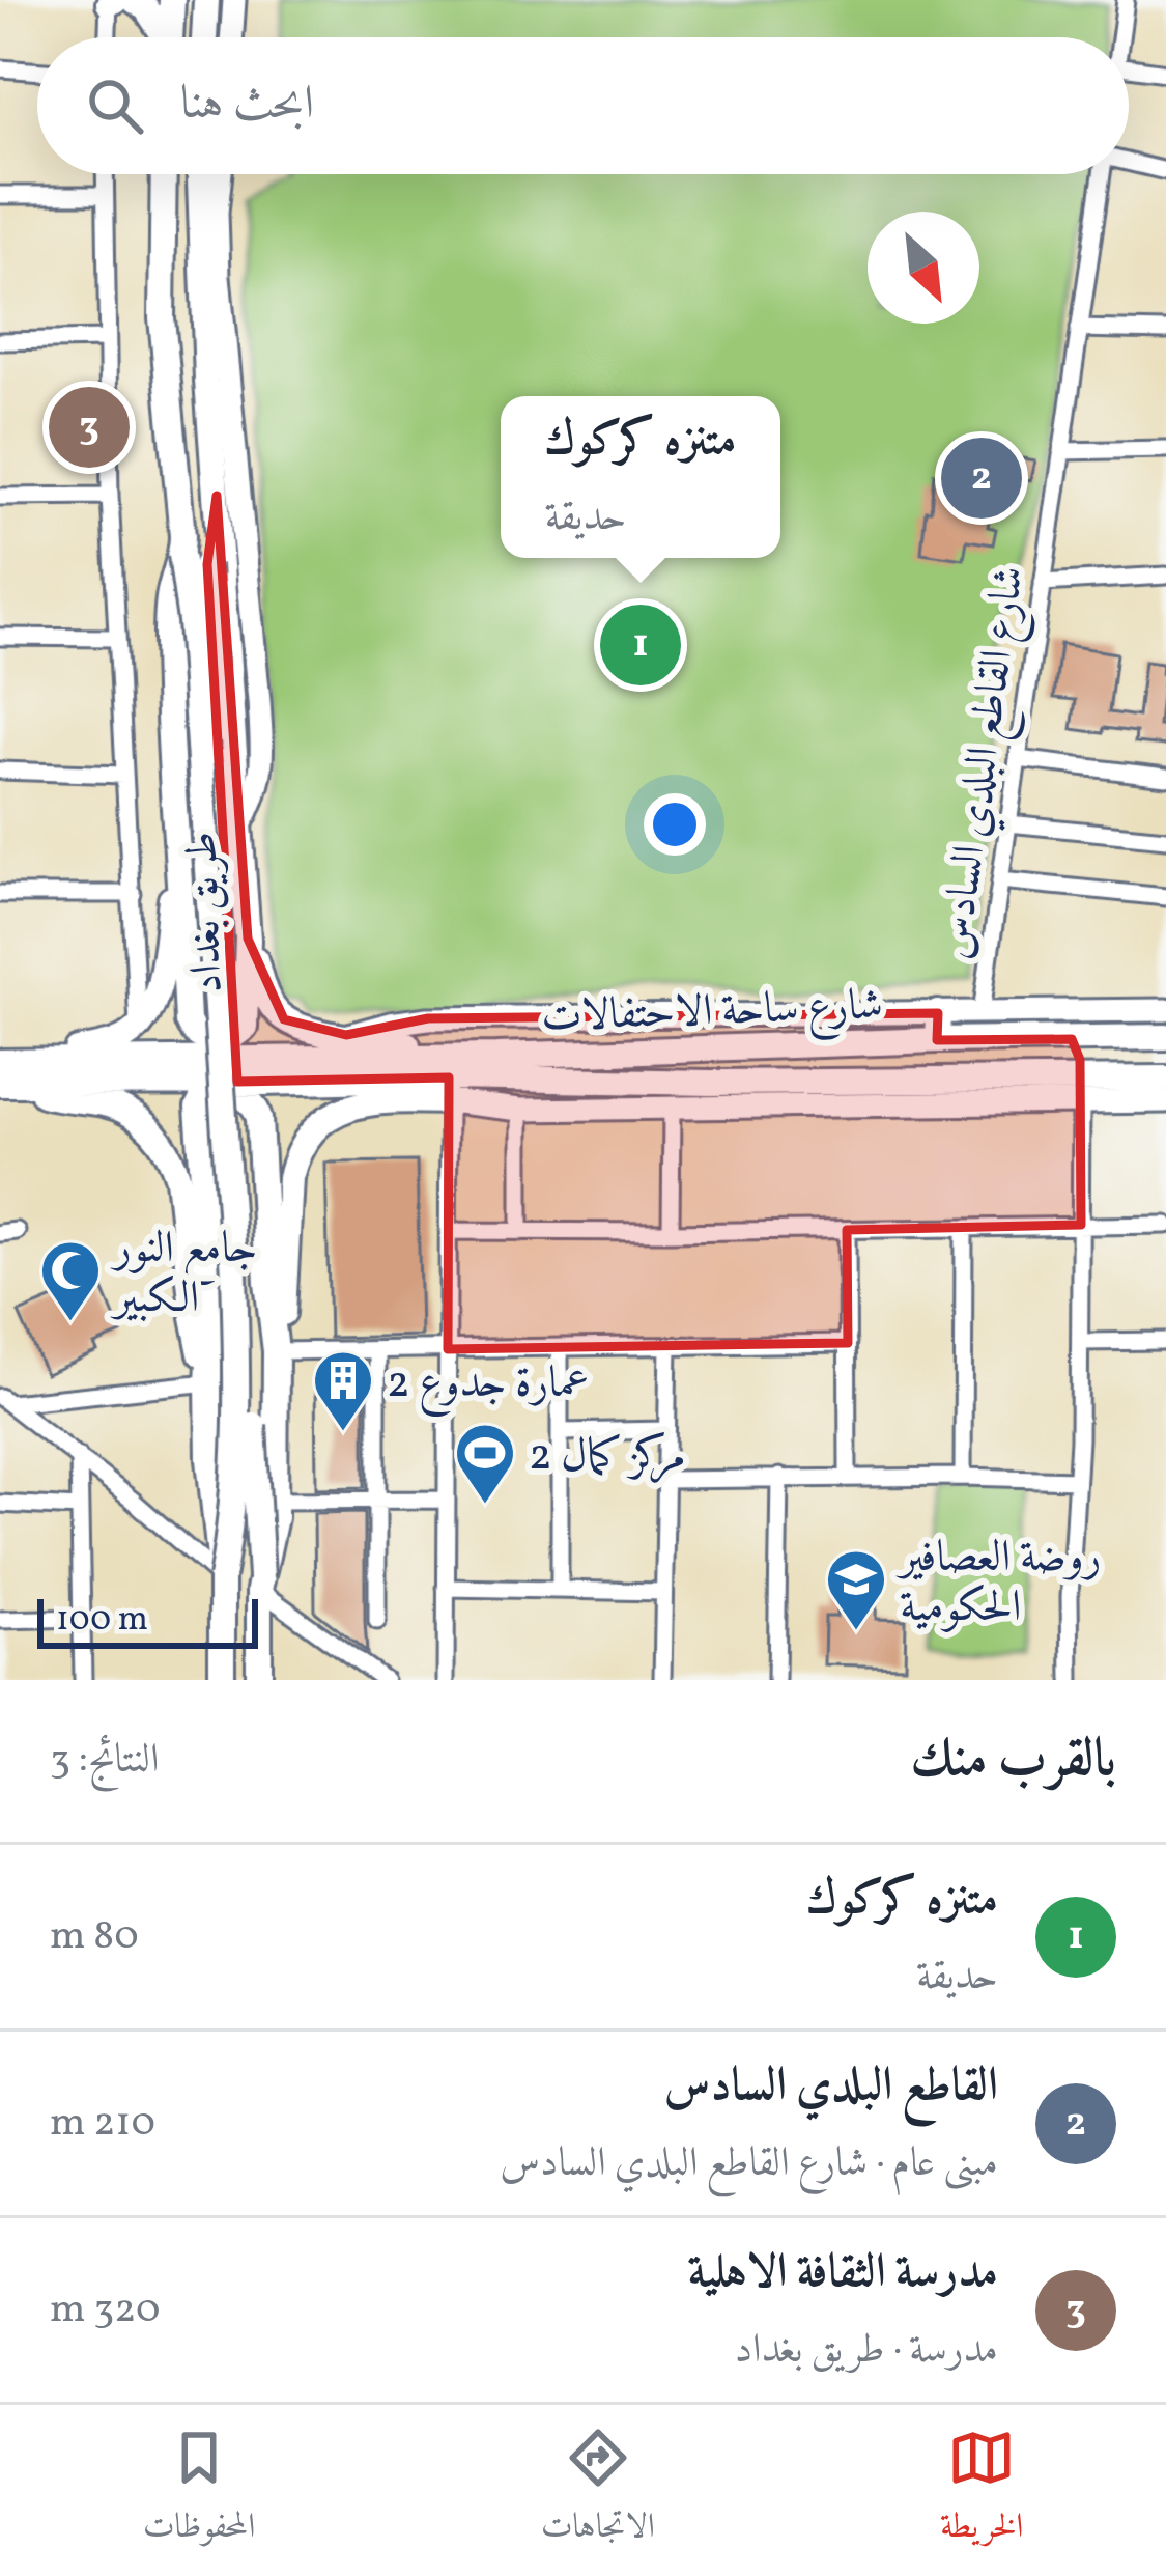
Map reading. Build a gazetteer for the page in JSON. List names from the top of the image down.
{
  "streets": {
    "main road": ["طريق بغداد", "شارع ساحة الاحتفالات"],
    "street": ["شارع القاطع البلدي السادس"]
  },
  "places": {
    "mosque": ["جامع النور الكبير"],
    "building": ["عمارة جدوع 2"],
    "sports": ["مركز كمال 2"],
    "school or university": ["روضة العصافير الحكومية"]
  },
  "scale_bar": "100 m",
  "north": "bottom right",
  "page": {
    "search": "ابحث هنا",
    "pins": ["3", "2", "1"],
    "popup": ["متنزه كركوك", "حديقة"],
    "scale": "100 m",
    "heading": ["بالقرب منك", "النتائج: 3"],
    "list": [
      {
        "mark": "1",
        "name": "متنزه كركوك",
        "note": "حديقة",
        "value": "80 m"
      },
      {
        "mark": "2",
        "name": "القاطع البلدي السادس",
        "note": "مبنى عام · شارع القاطع البلدي السادس",
        "value": "210 m"
      },
      {
        "mark": "3",
        "name": "مدرسة الثقافة الاهلية",
        "note": "مدرسة · طريق بغداد",
        "value": "320 m"
      }
    ],
    "nav": ["الخريطة", "الاتجاهات", "المحفوظات"]
  }
}
